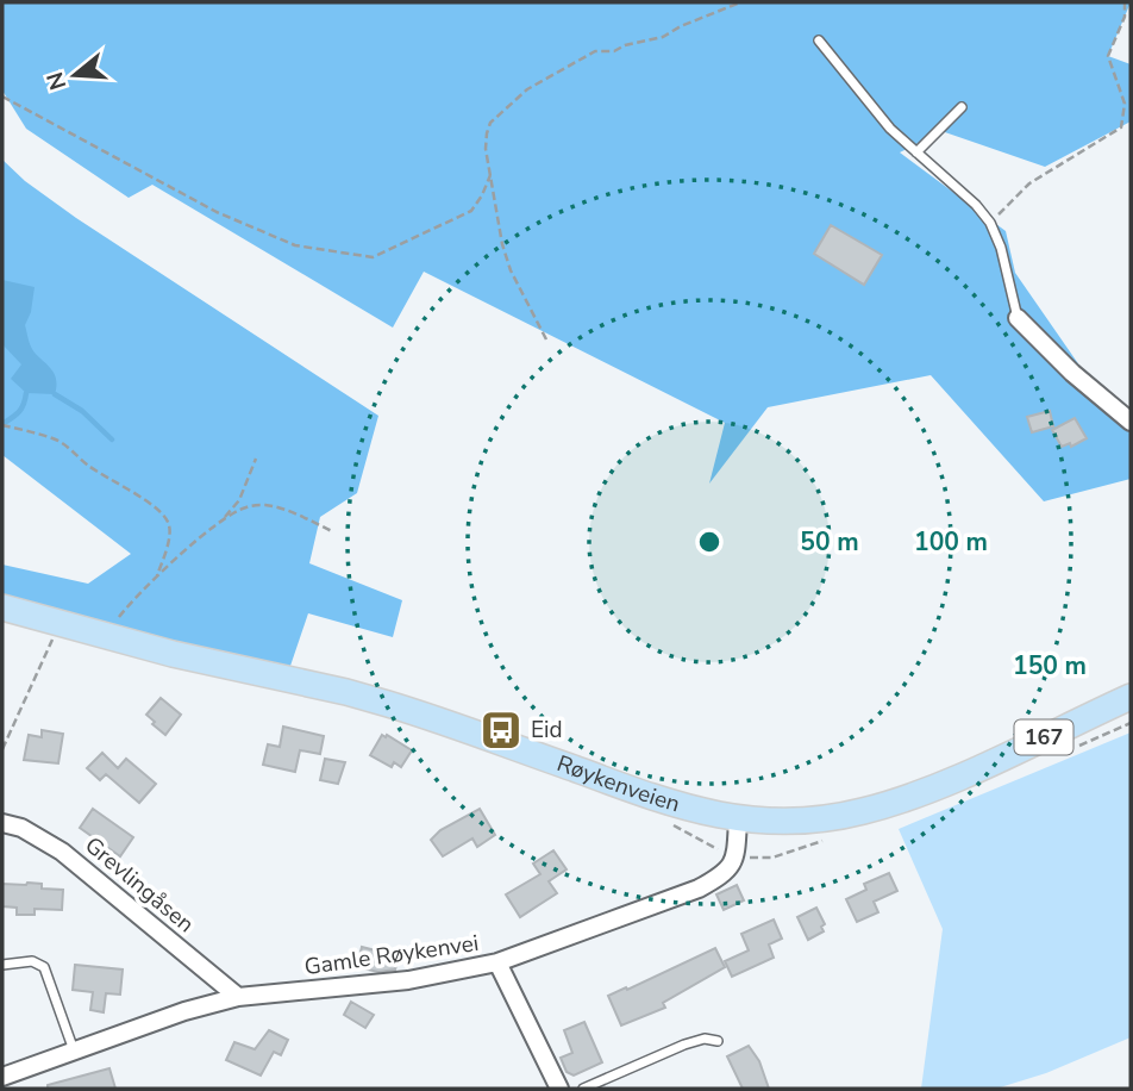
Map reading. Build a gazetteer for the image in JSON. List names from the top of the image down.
{
  "streets": {
    "main road": ["167", "Røykenveien"],
    "street": ["Grevlingåsen", "Gamle Røykenvei"]
  },
  "crossings": [
    ["Grevlingåsen", "Gamle Røykenvei"]
  ],
  "places": {
    "bus stop": ["Eid"]
  },
  "north": "left",
  "rings": ["50 m", "100 m", "150 m"]
}
